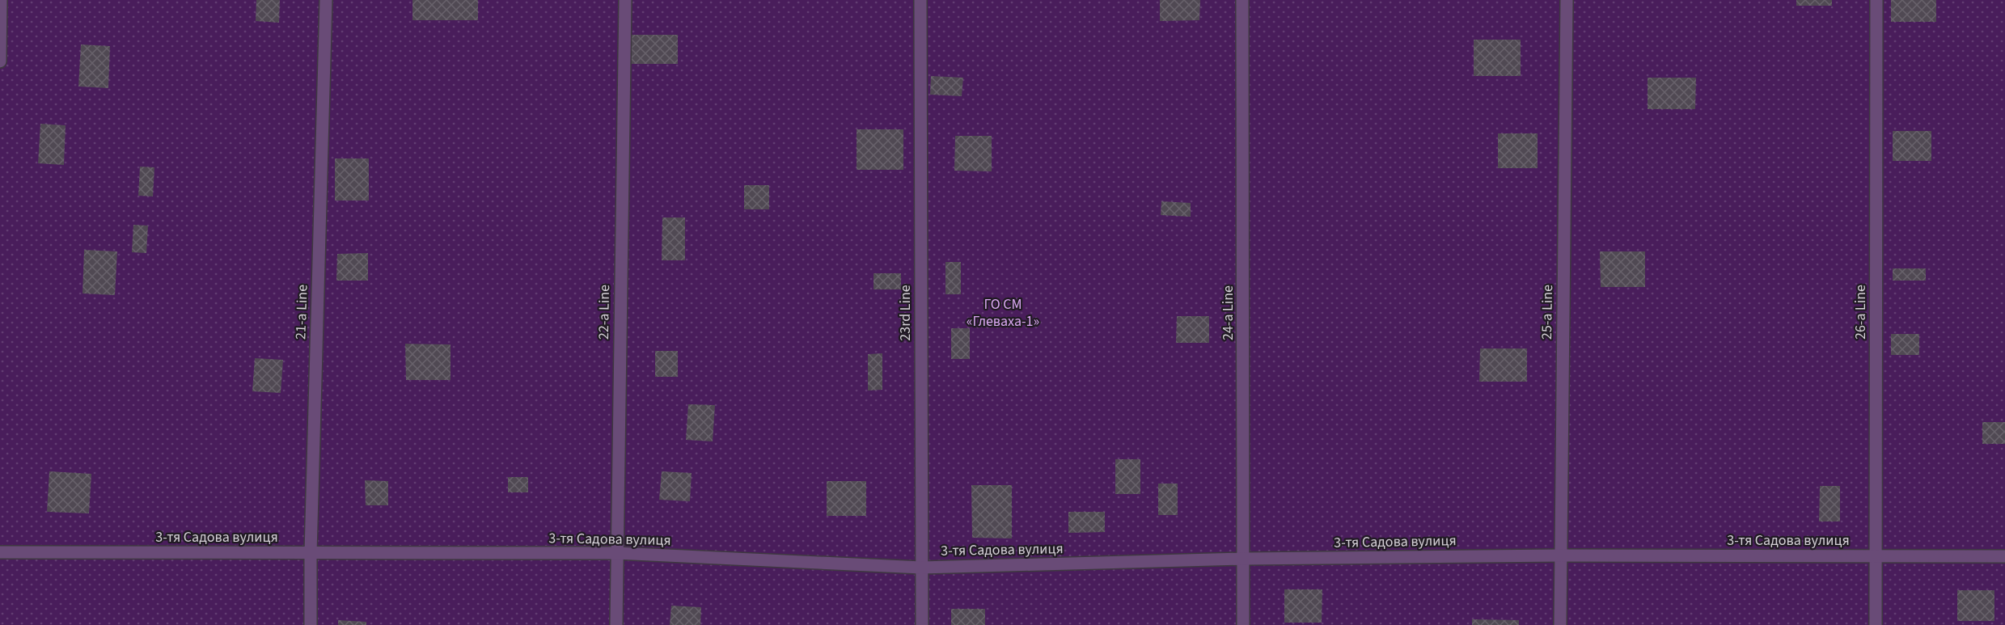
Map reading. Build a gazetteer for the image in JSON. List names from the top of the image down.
{
  "streets": {
    "street": [
      "21-a Line",
      "22-a Line",
      "25-a Line",
      "26-a Line",
      "23rd Line",
      "24-a Line",
      "3-тя Садова вулиця"
    ]
  },
  "crossings": [
    ["21-a Line", "3-тя Садова вулиця"],
    ["22-a Line", "3-тя Садова вулиця"],
    ["25-a Line", "3-тя Садова вулиця"],
    ["26-a Line", "3-тя Садова вулиця"],
    ["23rd Line", "3-тя Садова вулиця"],
    ["24-a Line", "3-тя Садова вулиця"]
  ],
  "parks": ["ГО СМ «Глеваха-1»"]
}
